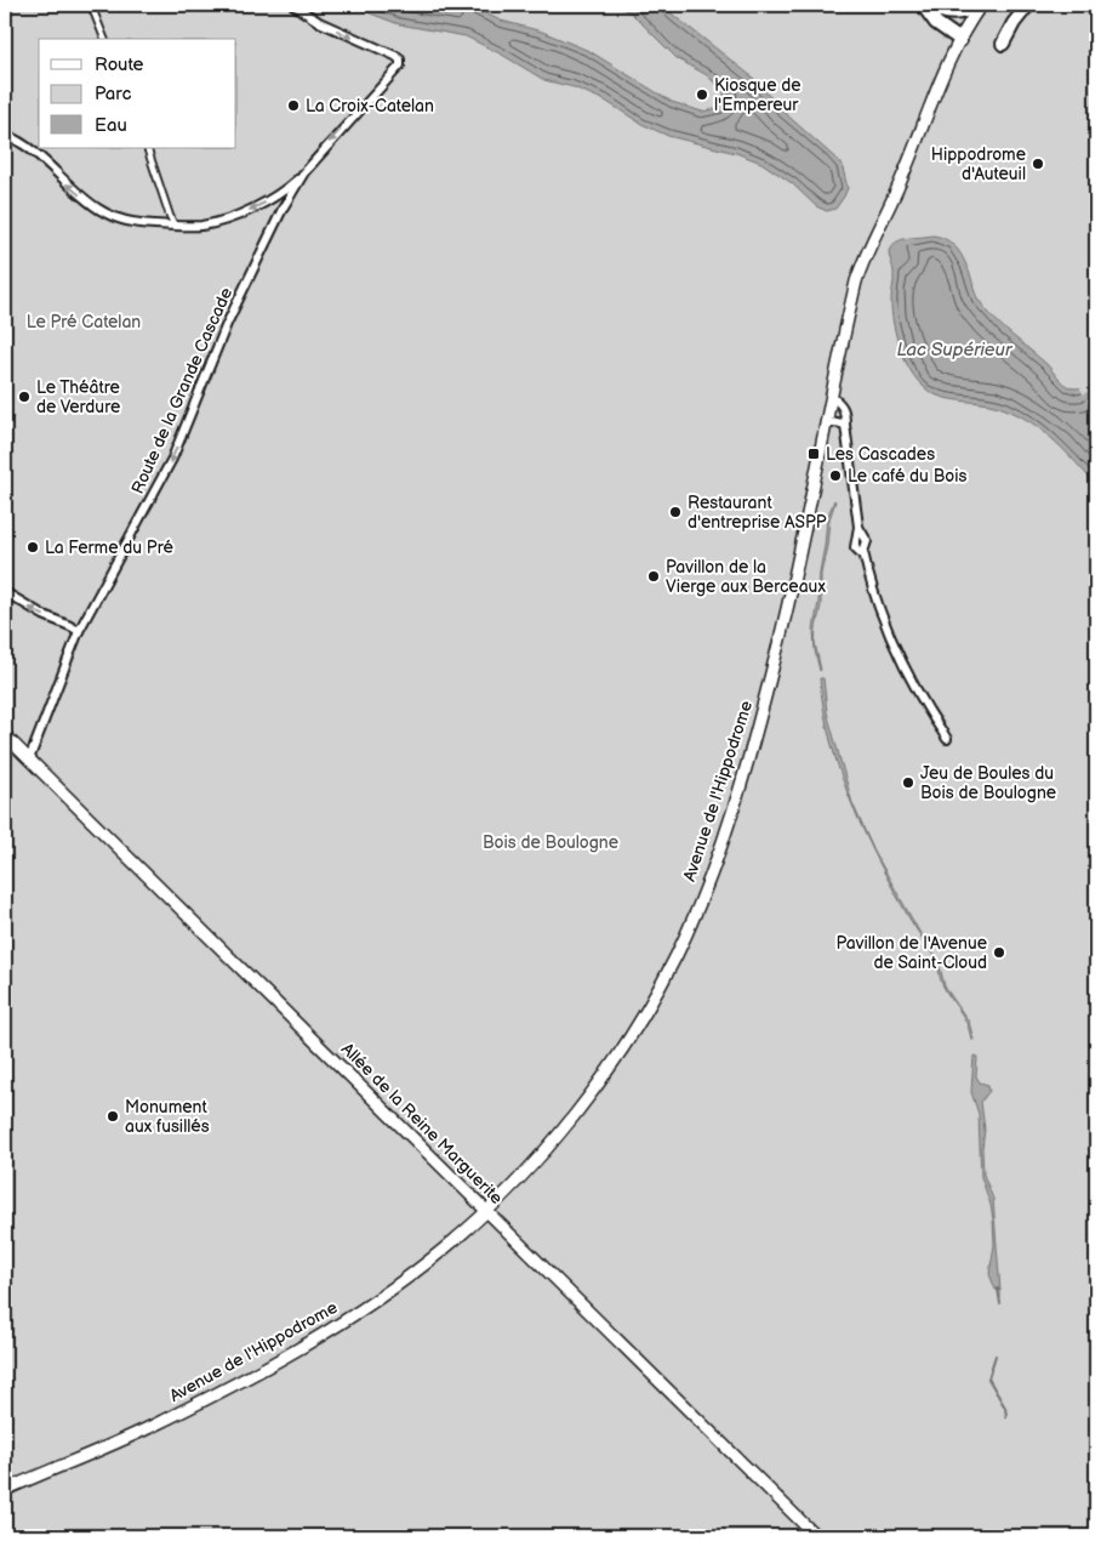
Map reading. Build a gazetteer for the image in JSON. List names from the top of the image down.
{
  "streets": {
    "main road": ["Avenue de l'Hippodrome", "Allée de la Reine Marguerite"],
    "street": ["Route de la Grande Cascade"]
  },
  "crossings": [
    ["Route de la Grande Cascade", "Allée de la Reine Marguerite"],
    ["Avenue de l'Hippodrome", "Allée de la Reine Marguerite"]
  ],
  "one_way": ["Route de la Grande Cascade"],
  "water": ["Lac Supérieur"],
  "parks": ["Le Pré Catelan", "Bois de Boulogne"],
  "places": {
    "other": [
      "Kiosque de l'Empereur",
      "La Croix-Catelan",
      "Hippodrome d'Auteuil",
      "Le Théâtre de Verdure",
      "Le café du Bois",
      "Restaurant d'entreprise ASPP",
      "La Ferme du Pré",
      "Pavillon de la Vierge aux Berceaux",
      "Jeu de Boules du Bois de Boulogne",
      "Pavillon de l'Avenue de Saint-Cloud",
      "Monument aux fusillés"
    ],
    "transit": ["Les Cascades"]
  },
  "legend": ["Route", "Parc", "Eau"]
}
